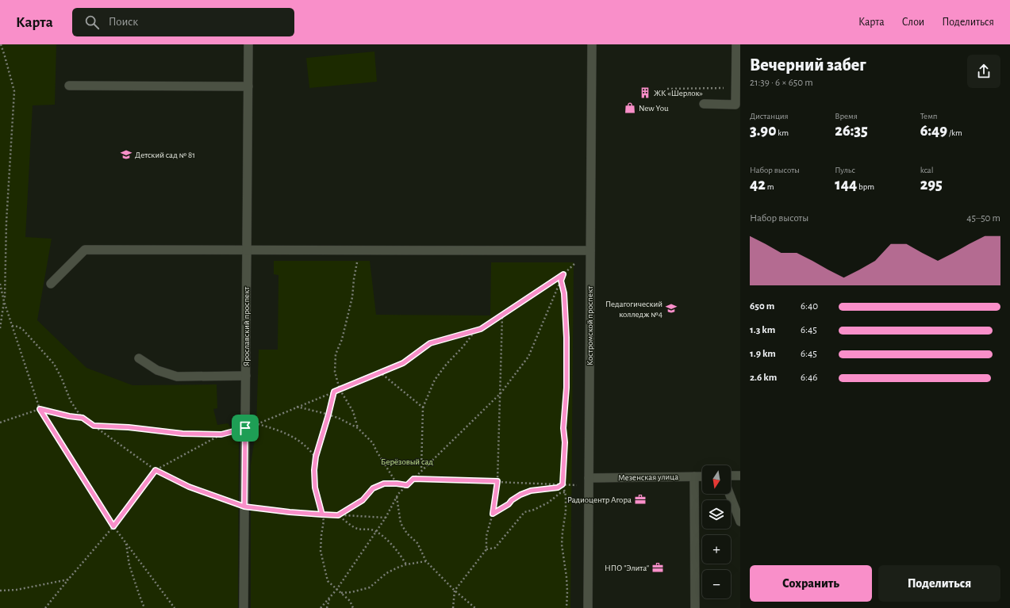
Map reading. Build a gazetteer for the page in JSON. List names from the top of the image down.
{
  "streets": {
    "street": ["Костромской проспект", "Ярославский проспект", "Мезенская улица"]
  },
  "crossings": [
    ["Костромской проспект", "Мезенская улица"]
  ],
  "parks": ["Берёзовый сад"],
  "places": {
    "building": ["ЖК «Шерлок»"],
    "shop": ["New You"],
    "school or university": ["Детский сад № 81", "Педагогический колледж №4"],
    "office": ["Радиоцентр Агора", "НПО \"Элита\""]
  },
  "north": "bottom",
  "page": {
    "header": "Карта",
    "search": "Поиск",
    "nav": ["Карта", "Слои", "Поделиться"],
    "heading": ["Вечерний забег", "21:39 · 6 × 650 m"],
    "stats": [
      ["Дистанция", "3.90 km"],
      ["Время", "26:35"],
      ["Темп", "6:49 /km"],
      ["Набор высоты", "42 m"],
      ["Пульс", "144 bpm"],
      ["kcal", "295"]
    ],
    "chart": ["Набор высоты", "45–50 m"],
    "list": [
      {
        "name": "650 m",
        "note": "6:40"
      },
      {
        "name": "1.3 km",
        "note": "6:45"
      },
      {
        "name": "1.9 km",
        "note": "6:45"
      },
      {
        "name": "2.6 km",
        "note": "6:46"
      }
    ],
    "map_buttons": ["+", "−"],
    "buttons": ["Сохранить", "Поделиться"]
  }
}
